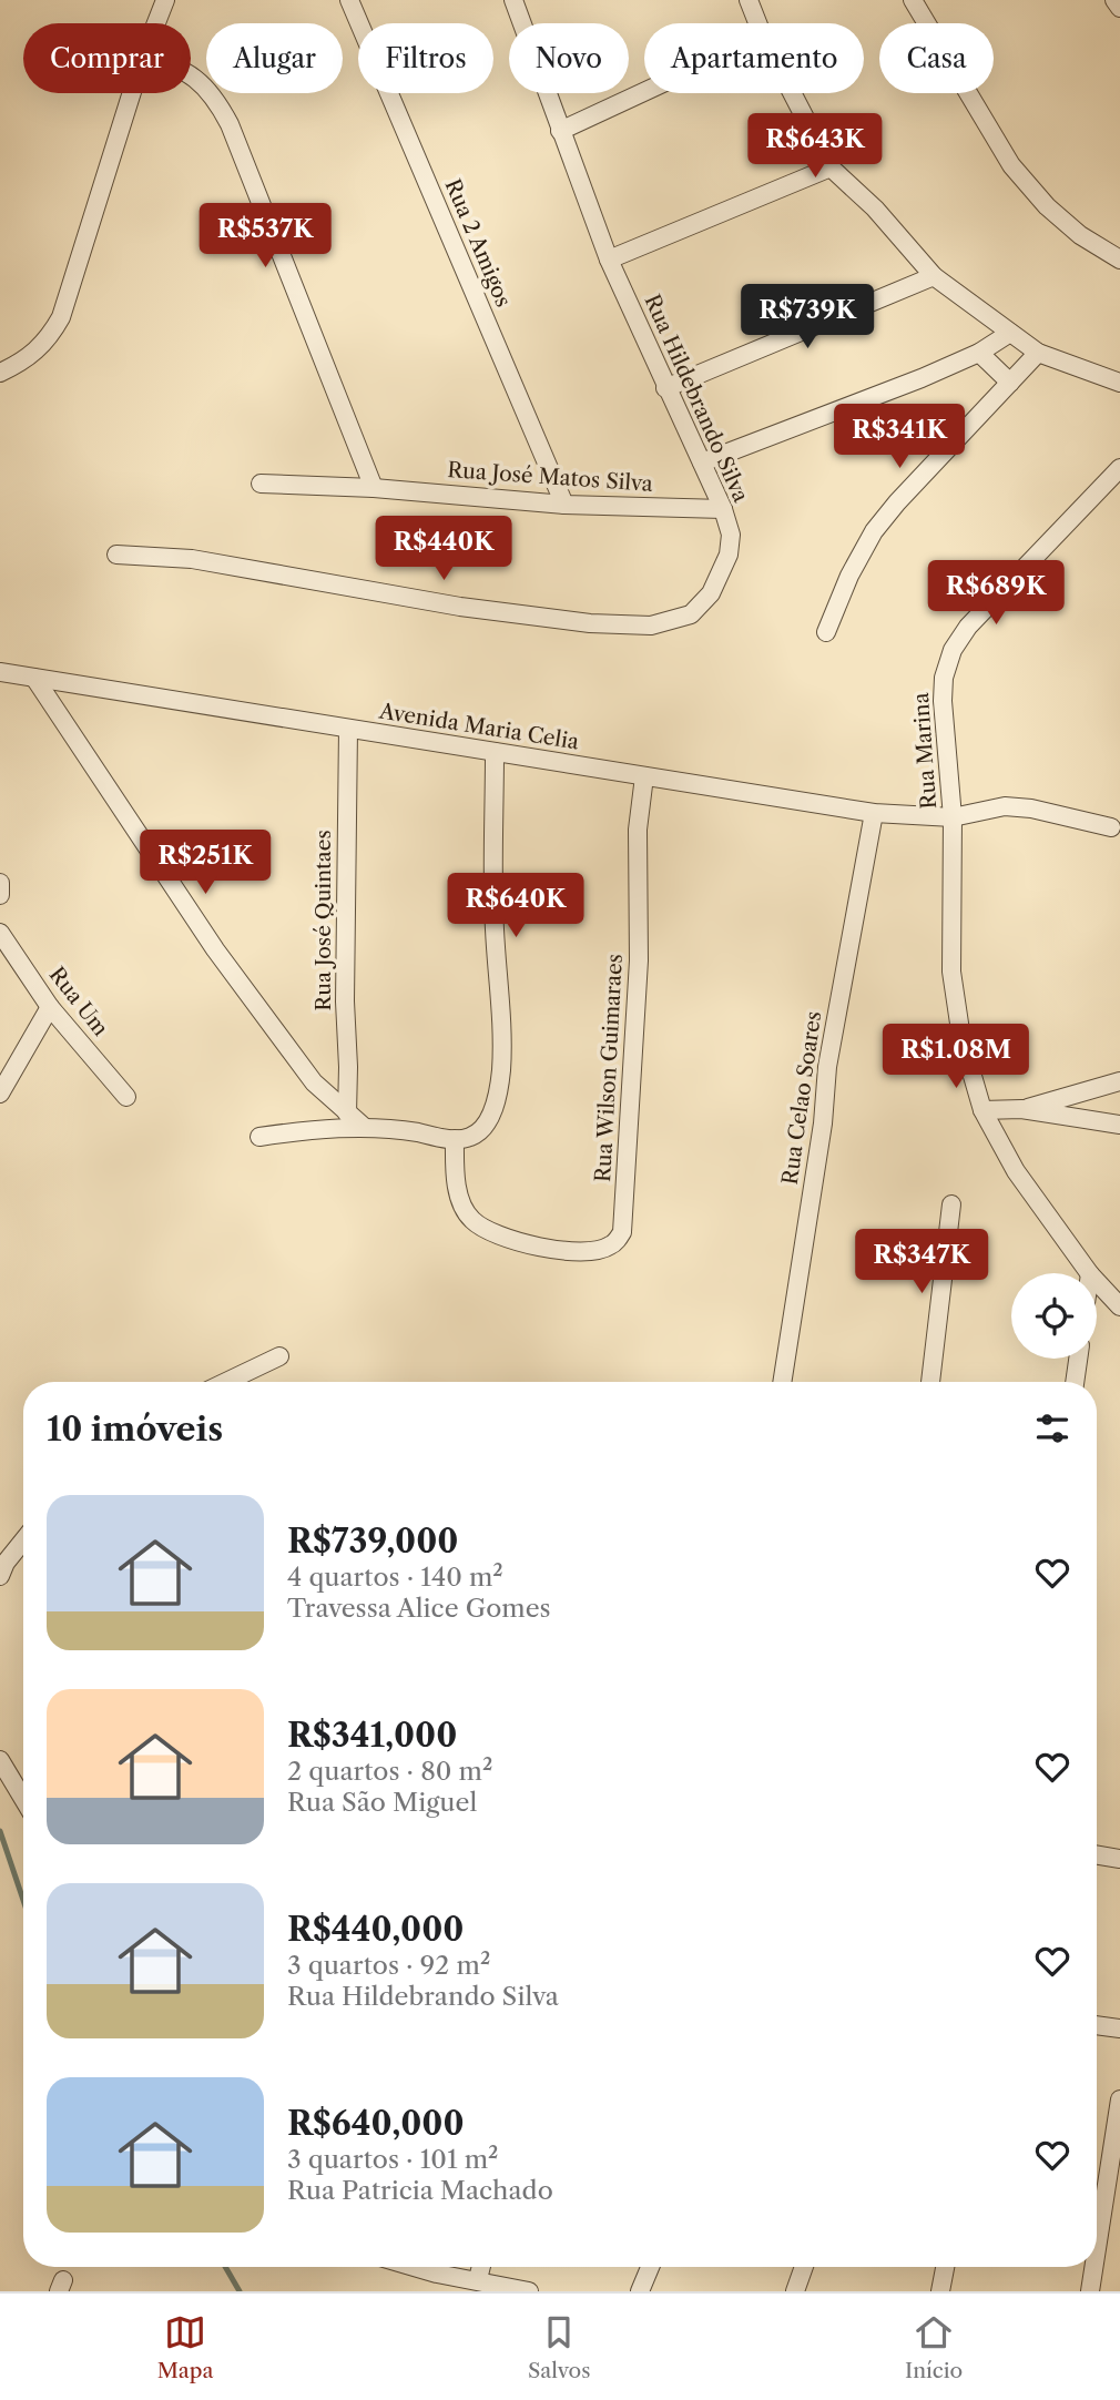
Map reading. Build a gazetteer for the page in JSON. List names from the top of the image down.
{
  "streets": {
    "street": [
      "Rua 2 Amigos",
      "Rua Hildebrando Silva",
      "Rua José Matos Silva",
      "Avenida Maria Celia",
      "Rua Marina",
      "Rua José Quintaes",
      "Rua Um",
      "Rua Wilson Guimaraes",
      "Rua Celao Soares"
    ]
  },
  "crossings": [
    ["Rua 2 Amigos", "Rua José Matos Silva"],
    ["Rua Hildebrando Silva", "Rua José Matos Silva"],
    ["Avenida Maria Celia", "Rua Marina"],
    ["Avenida Maria Celia", "Rua José Quintaes"],
    ["Avenida Maria Celia", "Rua Wilson Guimaraes"],
    ["Avenida Maria Celia", "Rua Celao Soares"]
  ],
  "page": {
    "chip": [
      "Comprar",
      "Alugar",
      "Filtros",
      "Novo",
      "Apartamento",
      "Casa"
    ],
    "price": [
      "R$643K",
      "R$537K",
      "R$739K",
      "R$341K",
      "R$440K",
      "R$689K",
      "R$251K",
      "R$640K",
      "R$1.08M",
      "R$347K"
    ],
    "heading": "10 imóveis",
    "list": [
      {
        "name": "R$739,000",
        "note": "4 quartos · 140 m² · Travessa Alice Gomes"
      },
      {
        "name": "R$341,000",
        "note": "2 quartos · 80 m² · Rua São Miguel"
      },
      {
        "name": "R$440,000",
        "note": "3 quartos · 92 m² · Rua Hildebrando Silva"
      },
      {
        "name": "R$640,000",
        "note": "3 quartos · 101 m² · Rua Patricia Machado"
      }
    ],
    "tabs": ["Mapa", "Salvos", "Início"]
  }
}
